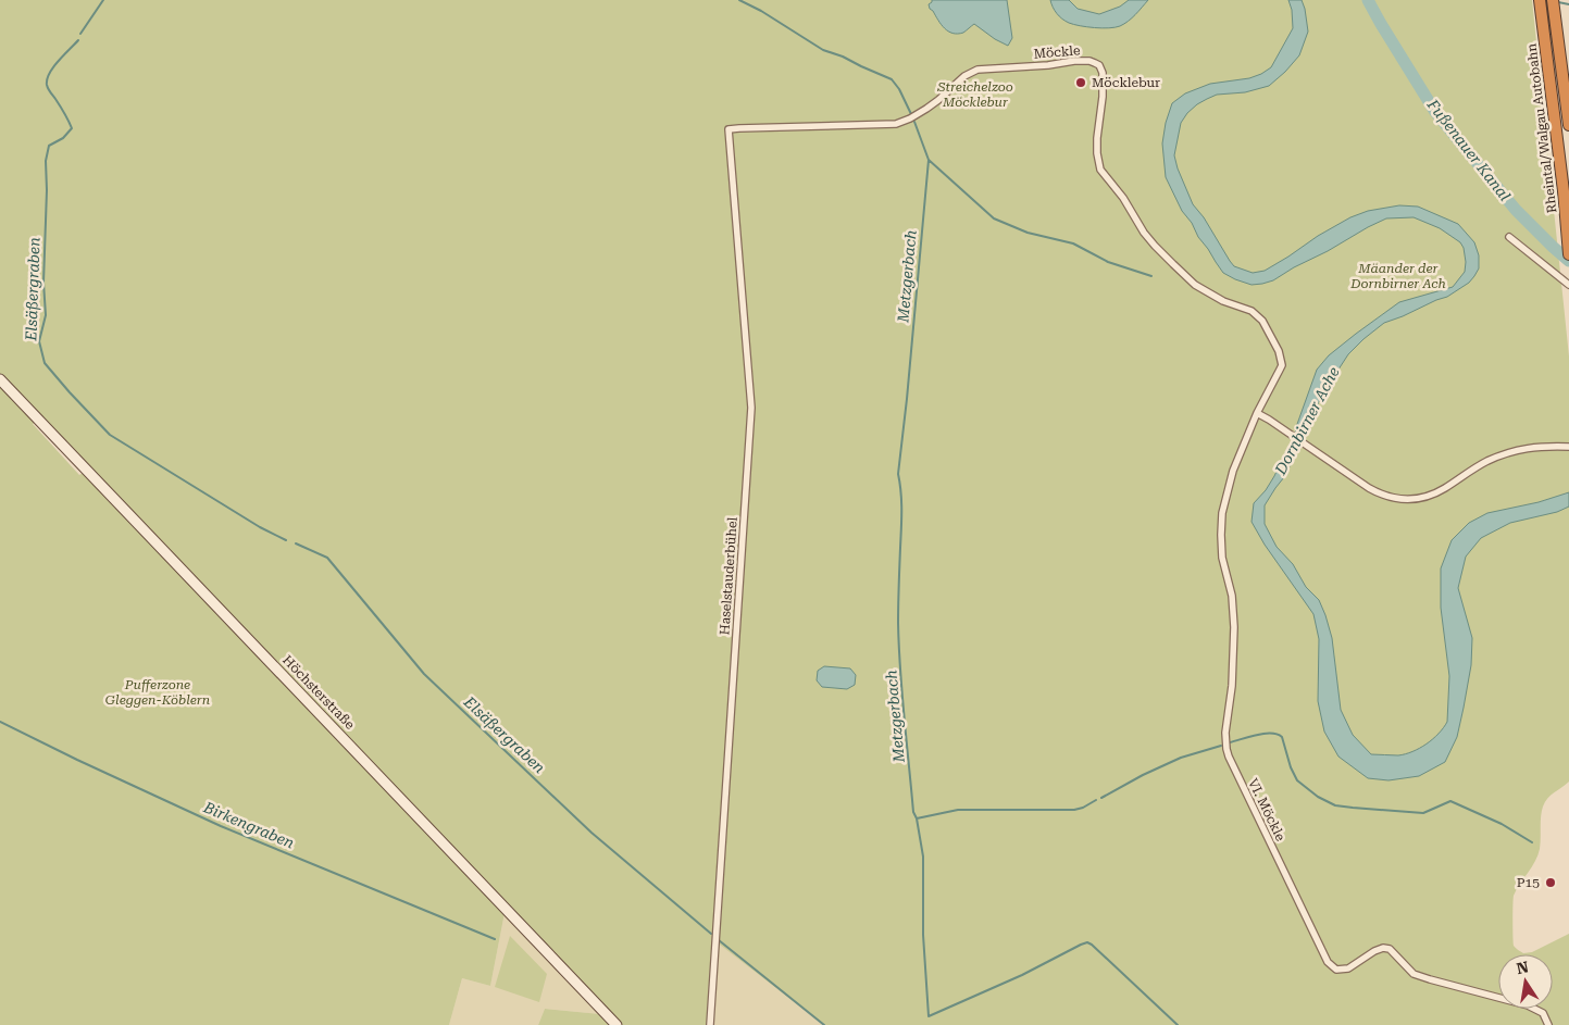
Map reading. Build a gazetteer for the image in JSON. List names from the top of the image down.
{
  "streets": {
    "highway": ["Rheintal/Walgau Autobahn"],
    "main road": ["Höchsterstraße"],
    "street": ["Möckle", "Haselstauderbühel", "VI. Möckle"]
  },
  "crossings": [
    ["Möckle", "Haselstauderbühel"],
    ["Möckle", "VI. Möckle"]
  ],
  "water": [
    "Fußenauer Kanal",
    "Metzgerbach",
    "Elsäßergraben",
    "Dornbirner Ache",
    "Birkengraben"
  ],
  "parks": ["Streichelzoo Möcklebur", "Mäander der Dornbirner Ach", "Pufferzone Gleggen-Köblern"],
  "places": ["Möcklebur", "P15"],
  "north": "top"
}
